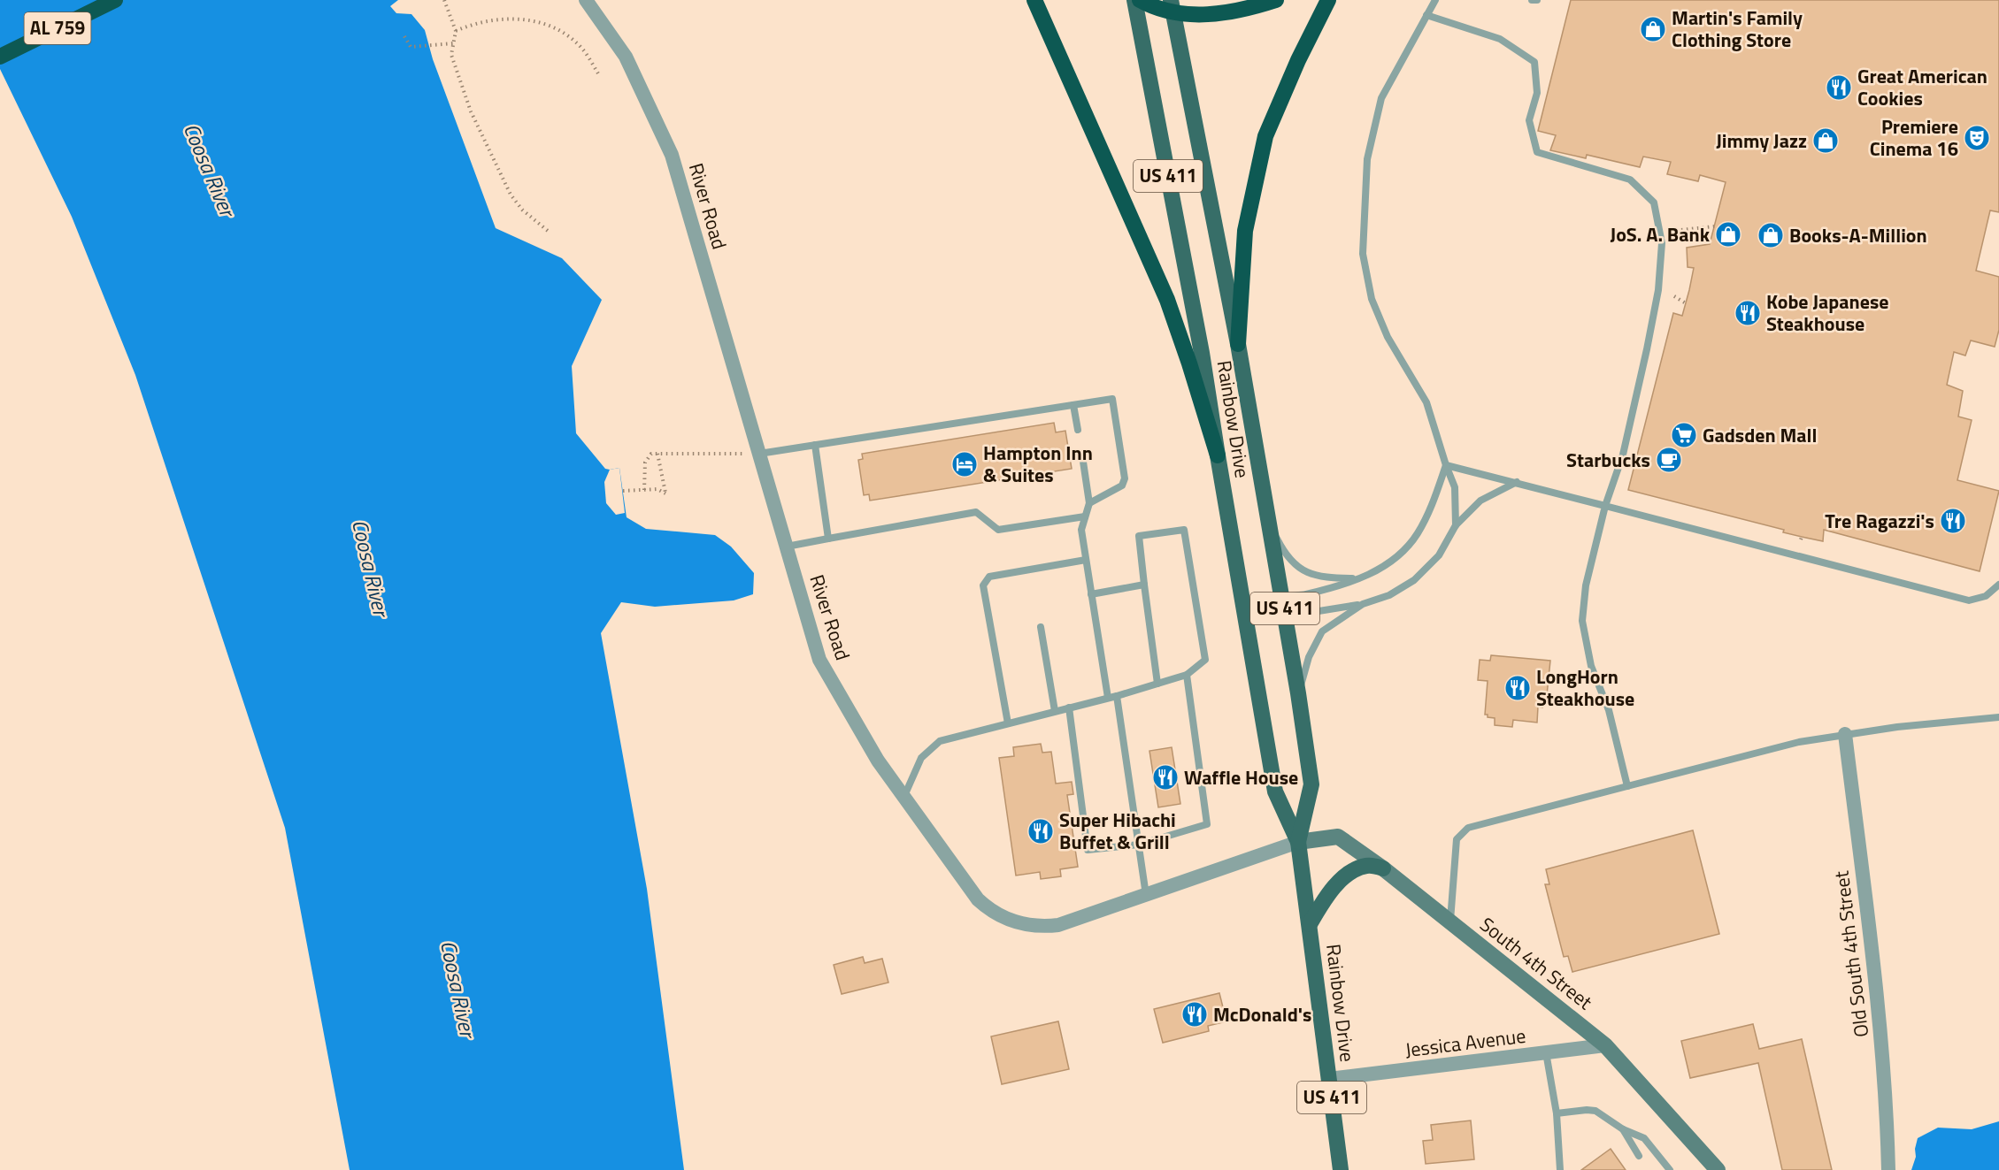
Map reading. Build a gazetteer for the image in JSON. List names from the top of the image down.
{
  "streets": {
    "highway": ["AL 759"],
    "main road": ["US 411", "Rainbow Drive"],
    "street": [
      "River Road",
      "Old South 4th Street",
      "South 4th Street",
      "Jessica Avenue"
    ]
  },
  "crossings": [
    ["River Road", "Rainbow Drive"],
    ["River Road", "South 4th Street"],
    ["Rainbow Drive", "South 4th Street"],
    ["Rainbow Drive", "Jessica Avenue"],
    ["South 4th Street", "Jessica Avenue"]
  ],
  "water": ["Coosa River"],
  "places": {
    "shop": [
      "Martin's Family Clothing Store",
      "Jimmy Jazz",
      "JoS. A. Bank",
      "Books-A-Million"
    ],
    "restaurant": [
      "Great American Cookies",
      "Kobe Japanese Steakhouse",
      "Tre Ragazzi's",
      "LongHorn Steakhouse",
      "Waffle House",
      "Super Hibachi Buffet & Grill",
      "McDonald's"
    ],
    "theatre": ["Premiere Cinema 16"],
    "supermarket": ["Gadsden Mall"],
    "cafe": ["Starbucks"],
    "hotel": ["Hampton Inn & Suites"]
  }
}
